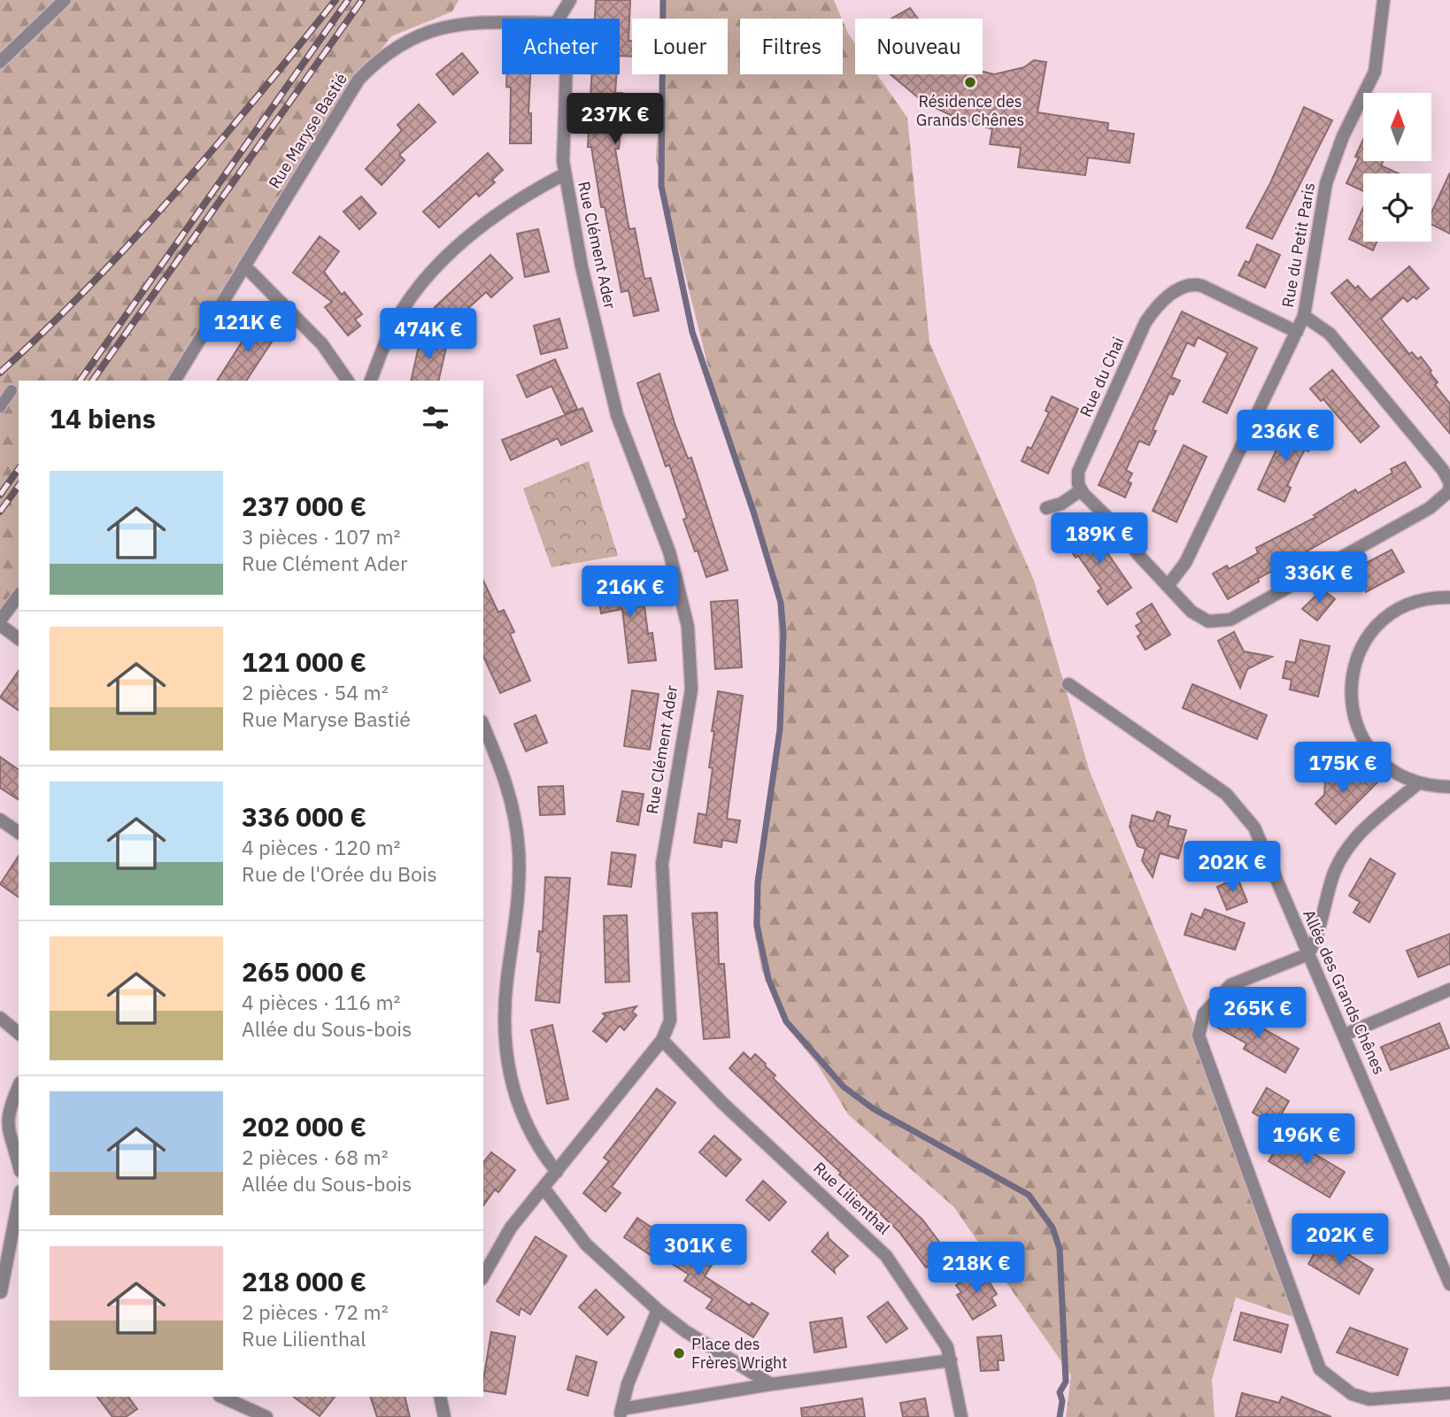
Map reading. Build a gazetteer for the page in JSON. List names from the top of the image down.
{
  "streets": {
    "street": [
      "Rue Maryse Bastié",
      "Rue Clément Ader",
      "Rue du Petit Paris",
      "Rue du Chai",
      "Allée des Grands Chênes",
      "Rue Lilienthal"
    ]
  },
  "crossings": [
    ["Rue Clément Ader", "Rue Lilienthal"],
    ["Rue du Petit Paris", "Rue du Chai"]
  ],
  "places": ["Résidence des Grands Chênes", "Place des Frères Wright"],
  "north": "top",
  "page": {
    "chip": [
      "Acheter",
      "Louer",
      "Filtres",
      "Nouveau"
    ],
    "price": [
      "237K €",
      "121K €",
      "474K €",
      "236K €",
      "189K €",
      "336K €",
      "216K €",
      "175K €",
      "202K €",
      "265K €",
      "196K €",
      "202K €",
      "301K €",
      "218K €"
    ],
    "heading": "14 biens",
    "list": [
      {
        "name": "237 000 €",
        "note": "3 pièces · 107 m² · Rue Clément Ader"
      },
      {
        "name": "121 000 €",
        "note": "2 pièces · 54 m² · Rue Maryse Bastié"
      },
      {
        "name": "336 000 €",
        "note": "4 pièces · 120 m² · Rue de l'Orée du Bois"
      },
      {
        "name": "265 000 €",
        "note": "4 pièces · 116 m² · Allée du Sous-bois"
      },
      {
        "name": "202 000 €",
        "note": "2 pièces · 68 m² · Allée du Sous-bois"
      },
      {
        "name": "218 000 €",
        "note": "2 pièces · 72 m² · Rue Lilienthal"
      }
    ]
  }
}
